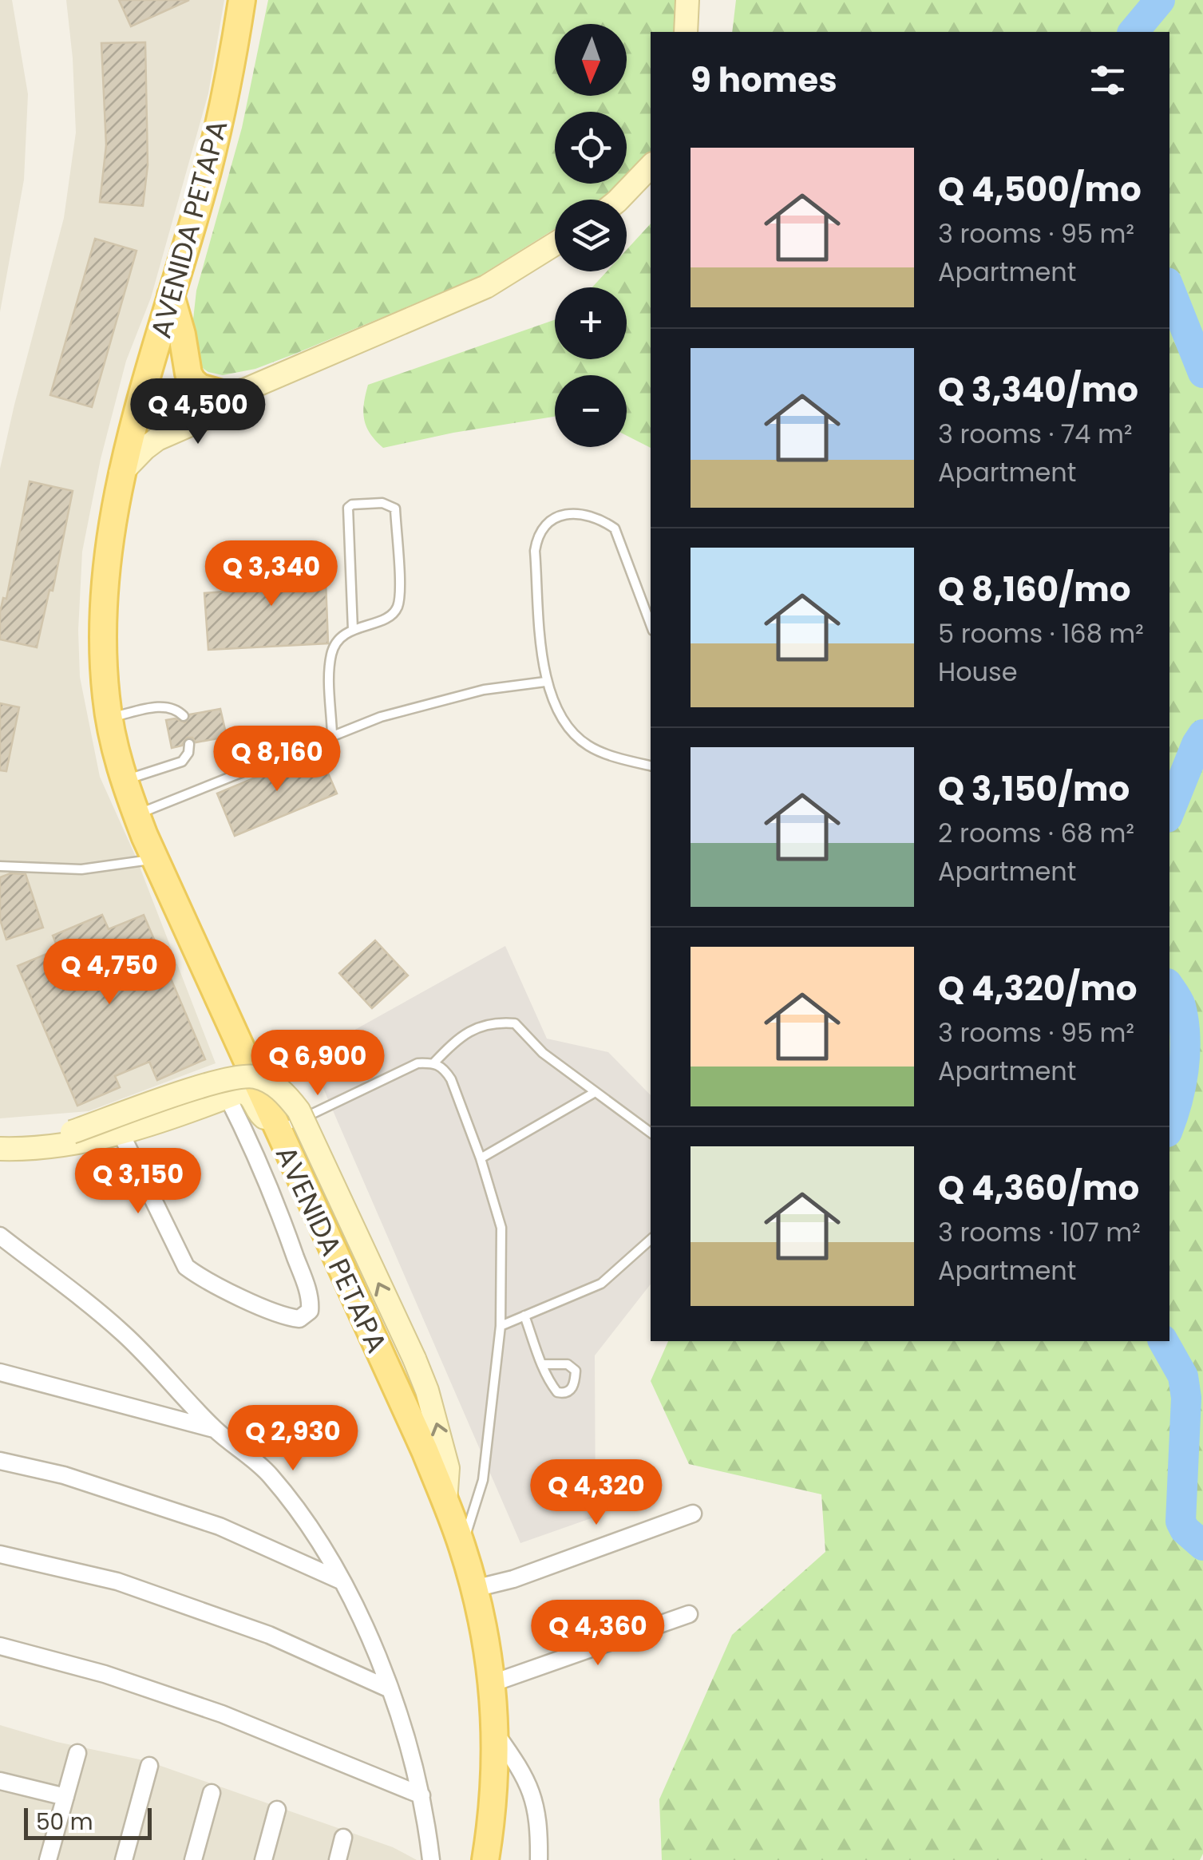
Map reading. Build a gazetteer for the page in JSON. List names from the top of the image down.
{
  "streets": {
    "main road": ["AVENIDA PETAPA"]
  },
  "scale_bar": "50 m",
  "north": "bottom",
  "page": {
    "map_buttons": ["+", "−"],
    "heading": "9 homes",
    "list": [
      {
        "name": "Q 4,500/mo",
        "note": "3 rooms · 95 m² · Apartment"
      },
      {
        "name": "Q 3,340/mo",
        "note": "3 rooms · 74 m² · Apartment"
      },
      {
        "name": "Q 8,160/mo",
        "note": "5 rooms · 168 m² · House"
      },
      {
        "name": "Q 3,150/mo",
        "note": "2 rooms · 68 m² · Apartment"
      },
      {
        "name": "Q 4,320/mo",
        "note": "3 rooms · 95 m² · Apartment"
      },
      {
        "name": "Q 4,360/mo",
        "note": "3 rooms · 107 m² · Apartment"
      }
    ],
    "price": [
      "Q 4,500",
      "Q 3,340",
      "Q 8,160",
      "Q 4,750",
      "Q 6,900",
      "Q 3,150",
      "Q 2,930",
      "Q 4,320",
      "Q 4,360"
    ],
    "scale": "50 m"
  }
}
